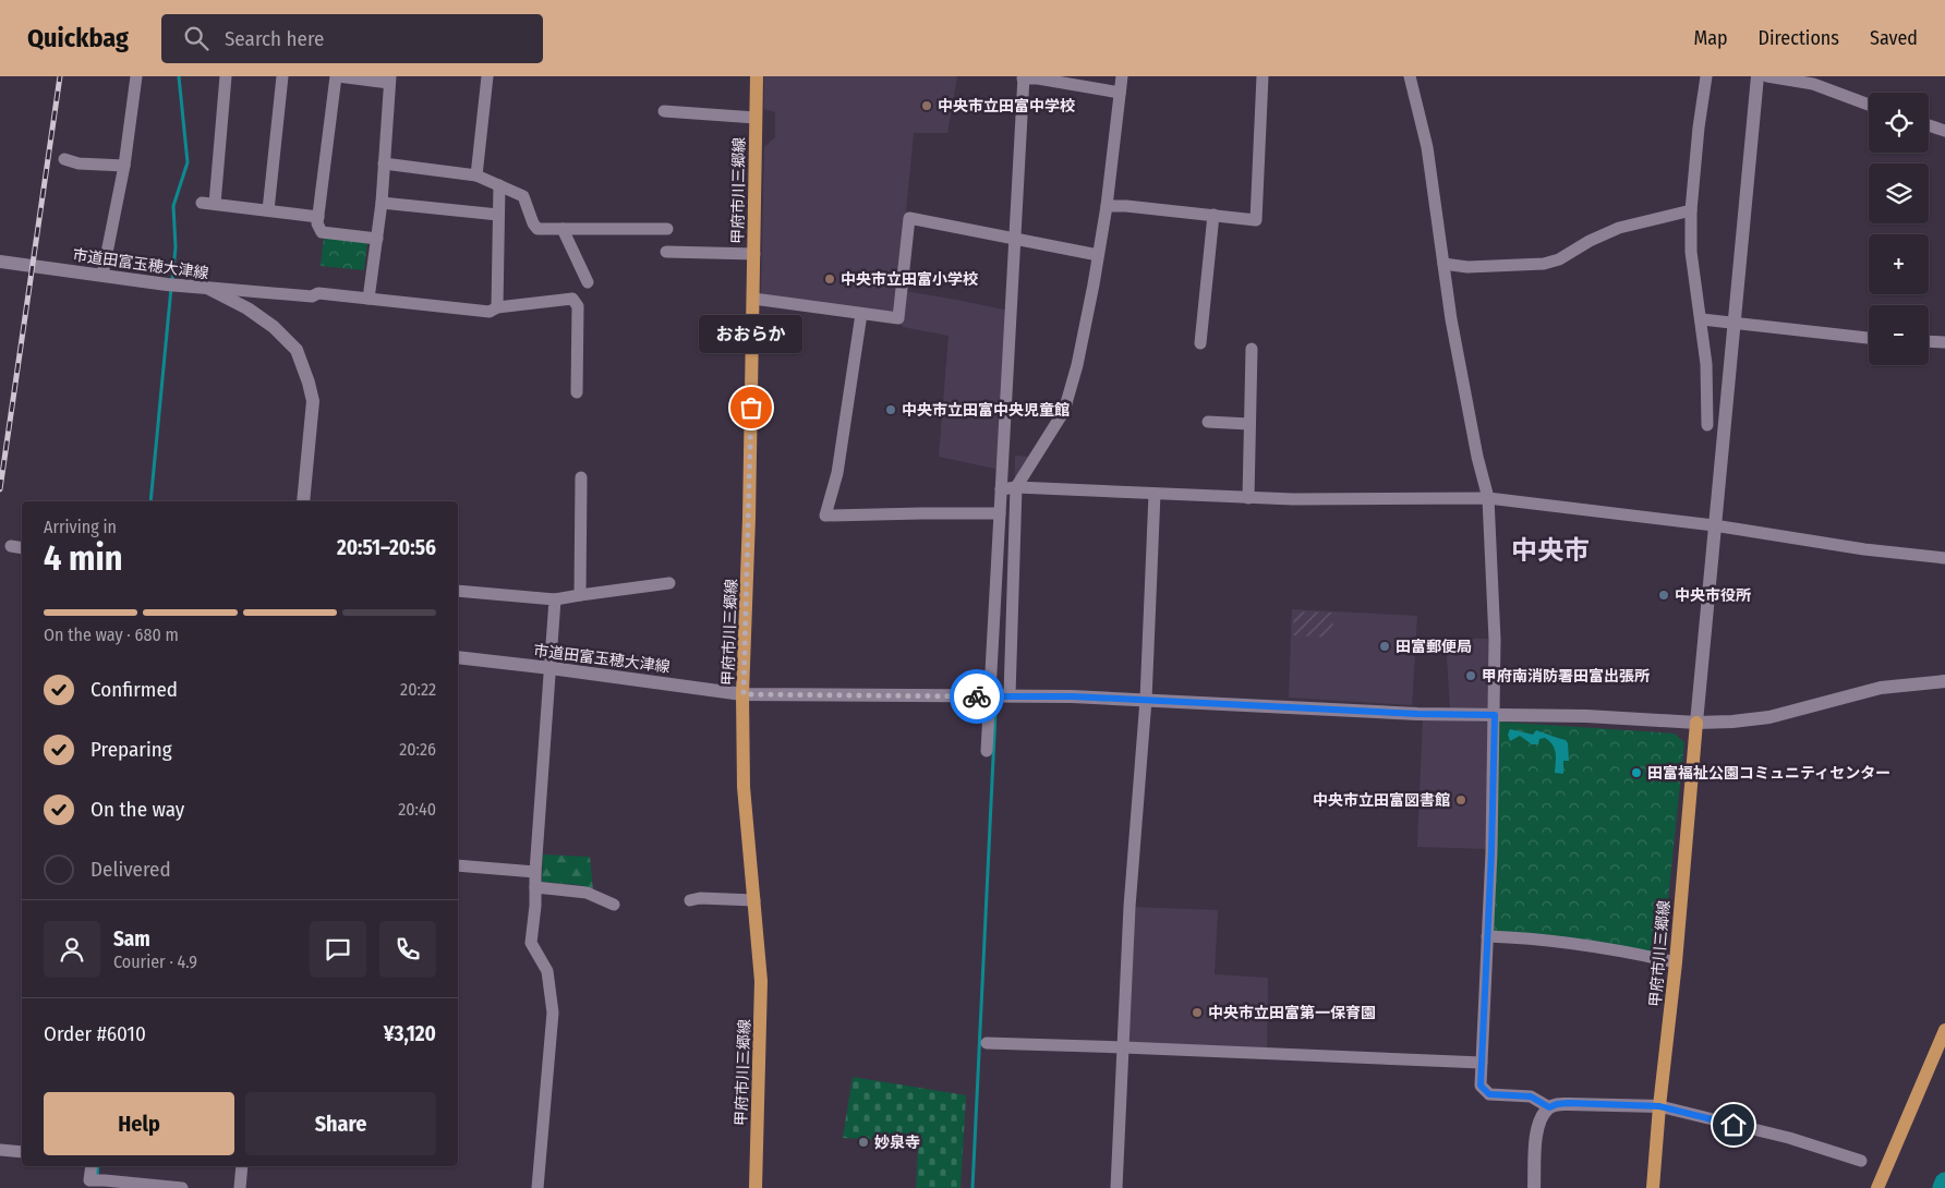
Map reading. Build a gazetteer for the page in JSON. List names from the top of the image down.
{
  "streets": {
    "main road": ["甲府市川三郷線"],
    "street": ["市道田富玉穂大津線"]
  },
  "crossings": [
    ["甲府市川三郷線", "市道田富玉穂大津線"]
  ],
  "districts": ["中央市"],
  "places": [
    "中央市立田富中学校",
    "中央市立田富小学校",
    "おおらか",
    "中央市立田富中央児童館",
    "中央市役所",
    "田富郵便局",
    "甲府南消防署田富出張所",
    "田富福祉公園コミュニティセンター",
    "中央市立田富図書館",
    "中央市立田富第一保育園",
    "妙泉寺"
  ],
  "page": {
    "header": "Quickbag",
    "search": "Search here",
    "nav": ["Map", "Directions", "Saved"],
    "map_buttons": ["+", "−"],
    "bubble": "おおらか",
    "heading": ["4 min", "Arriving in", "20:51–20:56"],
    "panel": [
      "Sam",
      "Courier · 4.9",
      "Order #6010",
      "¥3,120"
    ],
    "bar": "On the way · 680 m",
    "list": [
      ["Confirmed", "20:22"],
      ["Preparing", "20:26"],
      ["On the way", "20:40"],
      "Delivered"
    ],
    "buttons": ["Help", "Share"]
  }
}
